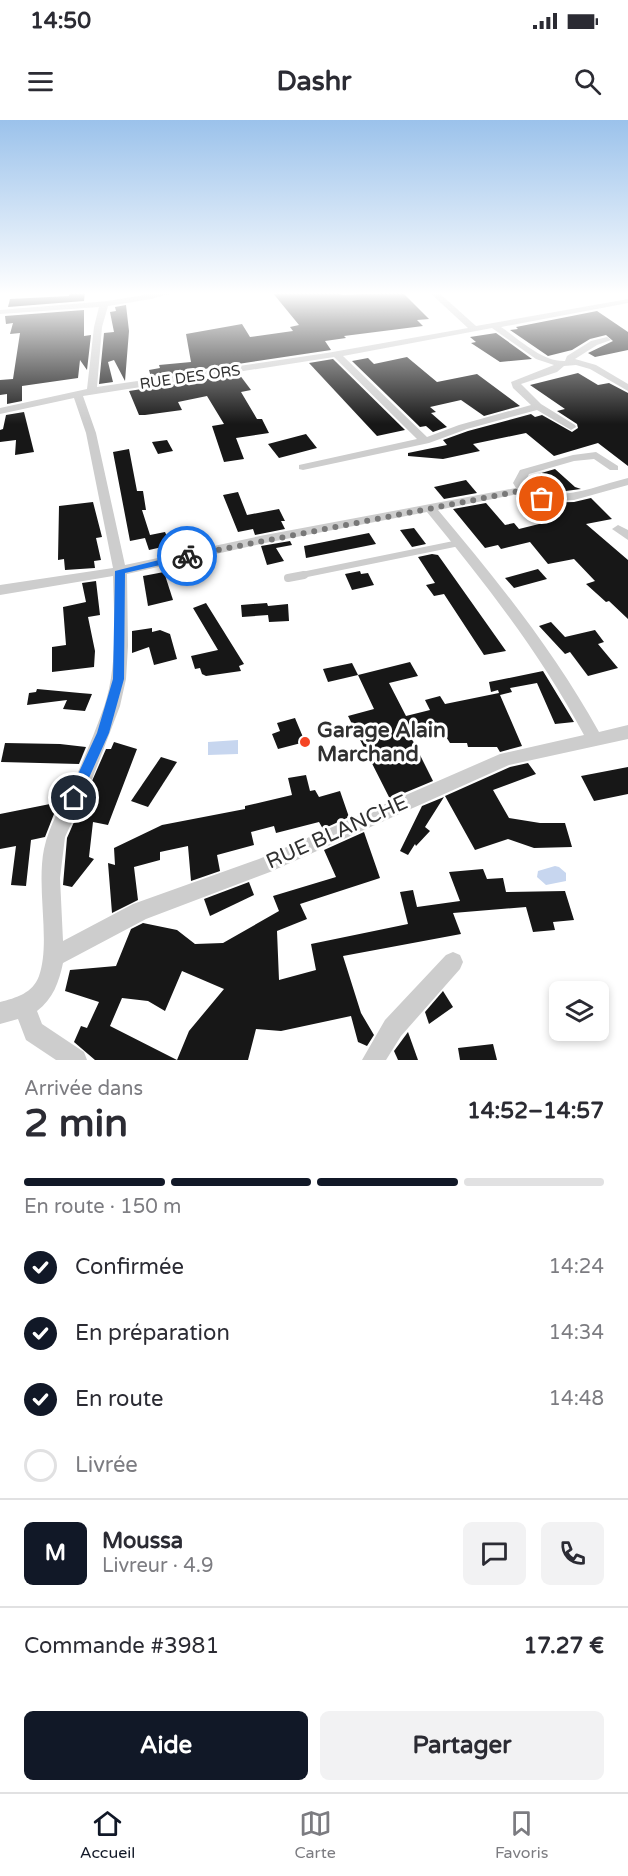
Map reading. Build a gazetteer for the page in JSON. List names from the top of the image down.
{
  "streets": {
    "street": ["RUE DES ORS", "RUE BLANCHE"]
  },
  "places": ["Garage Alain Marchand"],
  "page": {
    "status": "14:50",
    "header": "Dashr",
    "heading": ["2 min", "Arrivée dans", "14:52–14:57"],
    "panel": [
      "Moussa",
      "Livreur · 4.9",
      "Commande #3981",
      "17.27 €"
    ],
    "bar": "En route · 150 m",
    "list": [
      ["Confirmée", "14:24"],
      ["En préparation", "14:34"],
      ["En route", "14:48"],
      "Livrée"
    ],
    "round": "M",
    "buttons": ["Aide", "Partager"],
    "tabs": ["Accueil", "Carte", "Favoris"]
  }
}
